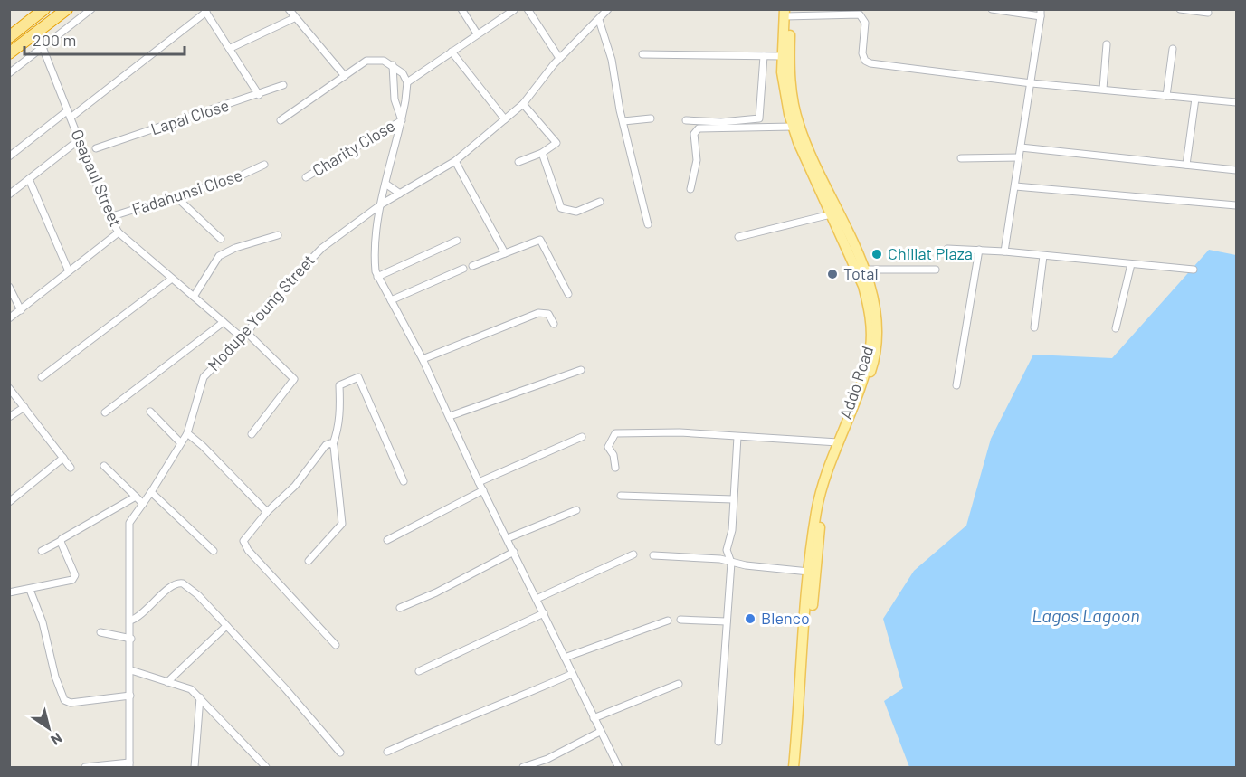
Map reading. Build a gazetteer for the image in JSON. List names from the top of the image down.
{
  "streets": {
    "main road": ["Addo Road"],
    "street": [
      "Lapal Close",
      "Charity Close",
      "Osapaul Street",
      "Fadahunsi Close",
      "Modupe Young Street"
    ]
  },
  "crossings": [
    ["Osapaul Street", "Fadahunsi Close"],
    ["Osapaul Street", "Modupe Young Street"]
  ],
  "water": ["Lagos Lagoon"],
  "places": ["Chillat Plaza", "Total", "Blenco"],
  "scale_bar": "200 m",
  "north": "bottom right"
}
